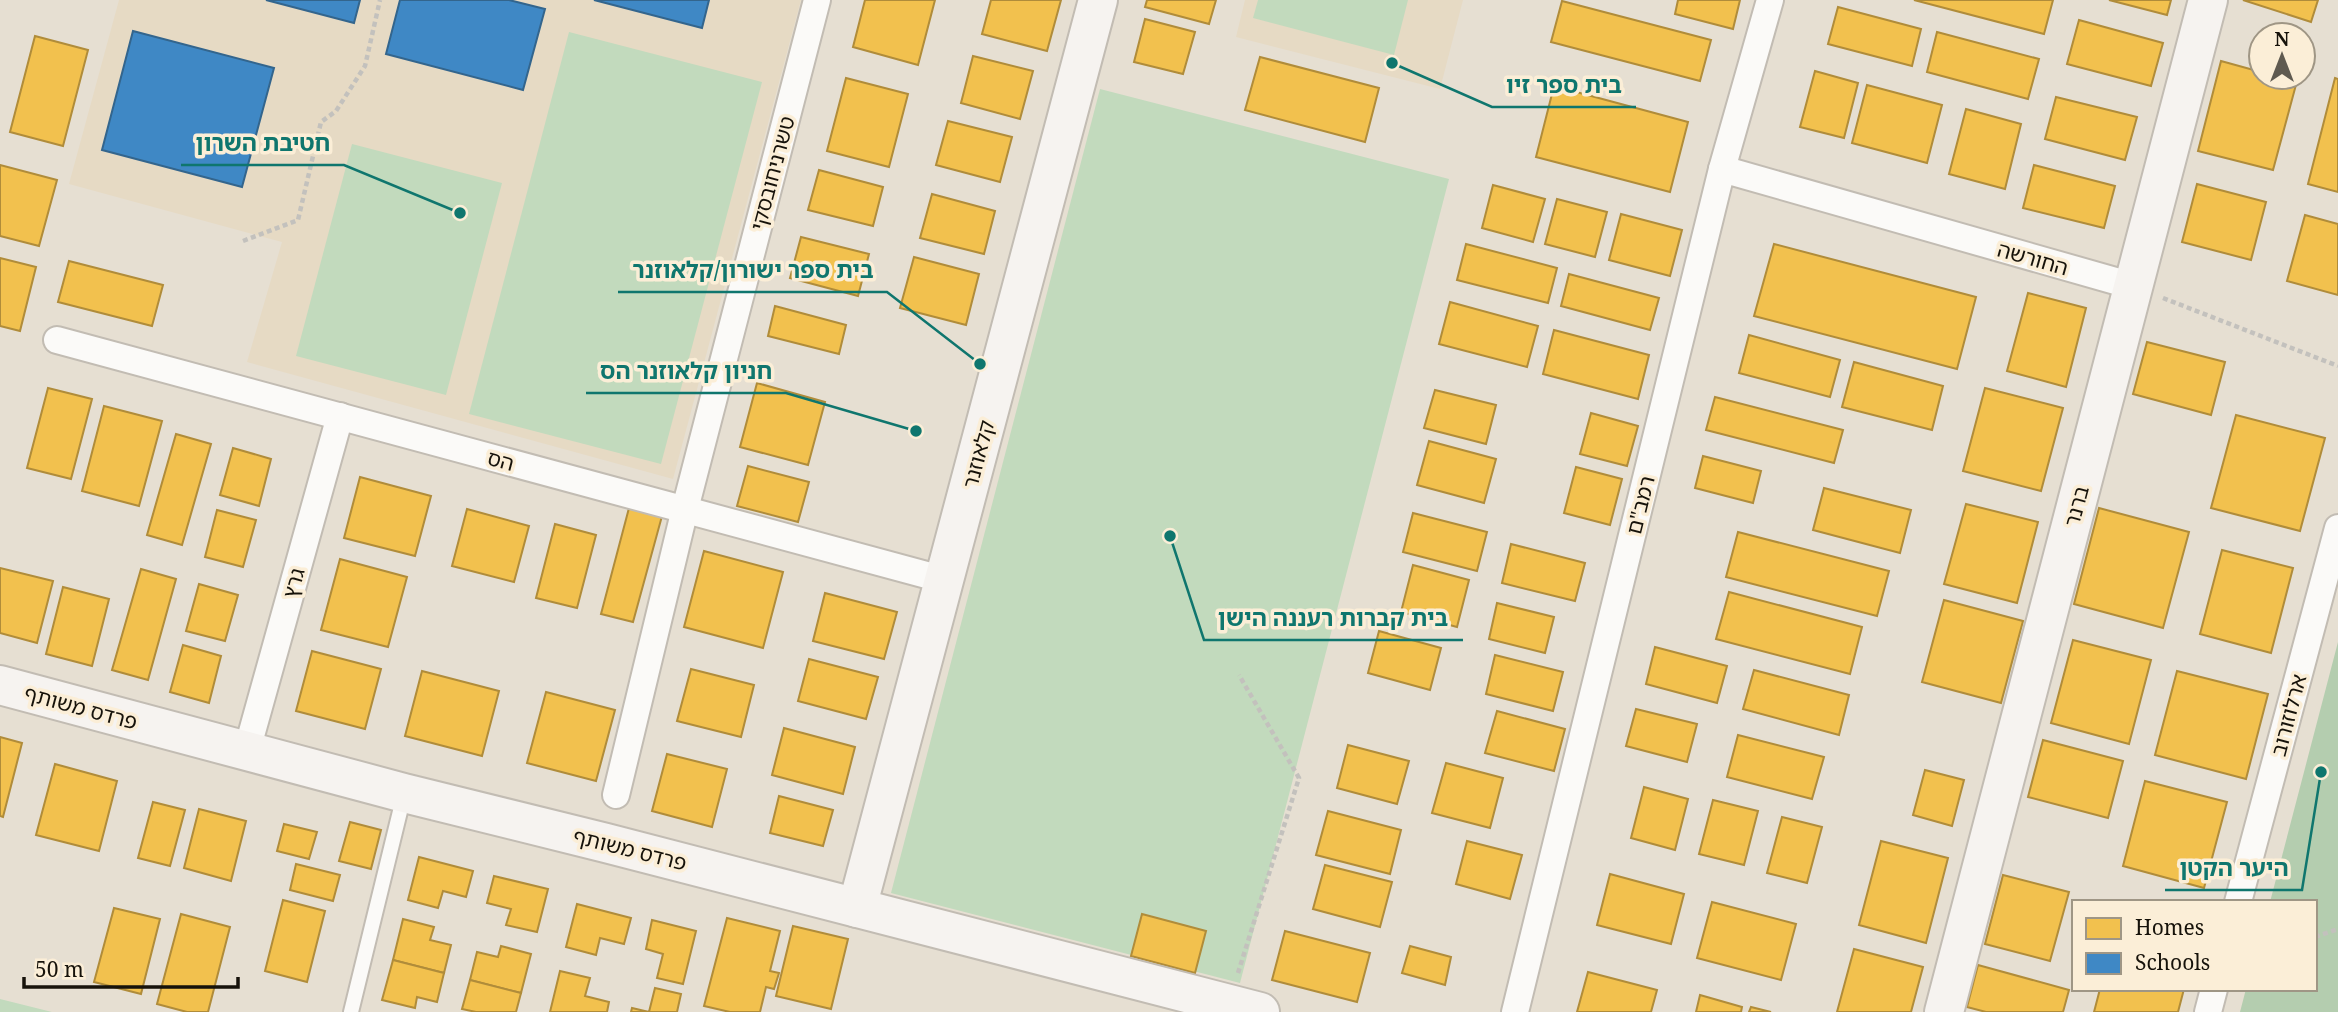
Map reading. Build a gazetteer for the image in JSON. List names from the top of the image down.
{
  "streets": {
    "street": [
      "טשרניחובסקי",
      "החורשה",
      "קלאוזנר",
      "הס",
      "רמב\"ם",
      "ברנר",
      "גרץ",
      "פרדס משותף",
      "ארלוזורוב"
    ]
  },
  "crossings": [
    ["טשרניחובסקי", "הס"],
    ["החורשה", "רמב\"ם"],
    ["החורשה", "ברנר"],
    ["קלאוזנר", "הס"],
    ["קלאוזנר", "פרדס משותף"],
    ["הס", "גרץ"],
    ["גרץ", "פרדס משותף"]
  ],
  "places": [
    "בית ספר זיו",
    "חטיבת השרון",
    "בית ספר ישורון/קלאוזנר",
    "חניון קלאוזנר הס",
    "בית קברות רעננה הישן",
    "היער הקטן"
  ],
  "legend": ["Homes", "Schools"],
  "scale_bar": "50 m",
  "north": "top"
}
